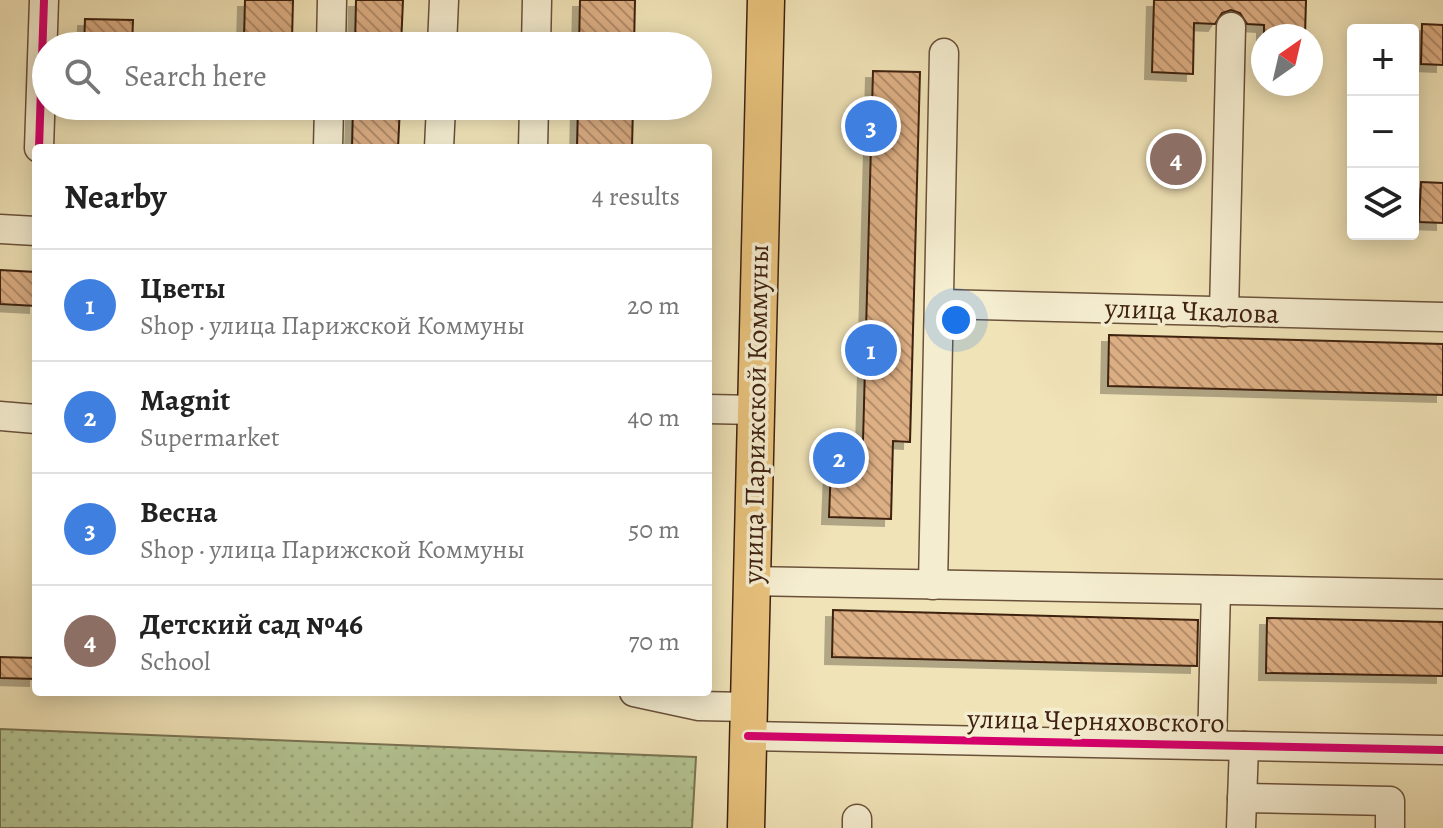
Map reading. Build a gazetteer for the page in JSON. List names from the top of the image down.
{
  "streets": {
    "main road": ["улица Парижской Коммуны"],
    "street": ["улица Чкалова", "улица Черняховского"]
  },
  "crossings": [
    ["улица Парижской Коммуны", "улица Черняховского"]
  ],
  "north": "top right",
  "page": {
    "map_buttons": ["+", "−"],
    "search": "Search here",
    "pins": [
      "3",
      "4",
      "1",
      "2"
    ],
    "heading": ["Nearby", "4 results"],
    "list": [
      {
        "mark": "1",
        "name": "Цветы",
        "note": "Shop · улица Парижской Коммуны",
        "value": "20 m"
      },
      {
        "mark": "2",
        "name": "Magnit",
        "note": "Supermarket",
        "value": "40 m"
      },
      {
        "mark": "3",
        "name": "Весна",
        "note": "Shop · улица Парижской Коммуны",
        "value": "50 m"
      },
      {
        "mark": "4",
        "name": "Детский сад №46",
        "note": "School",
        "value": "70 m"
      }
    ]
  }
}
